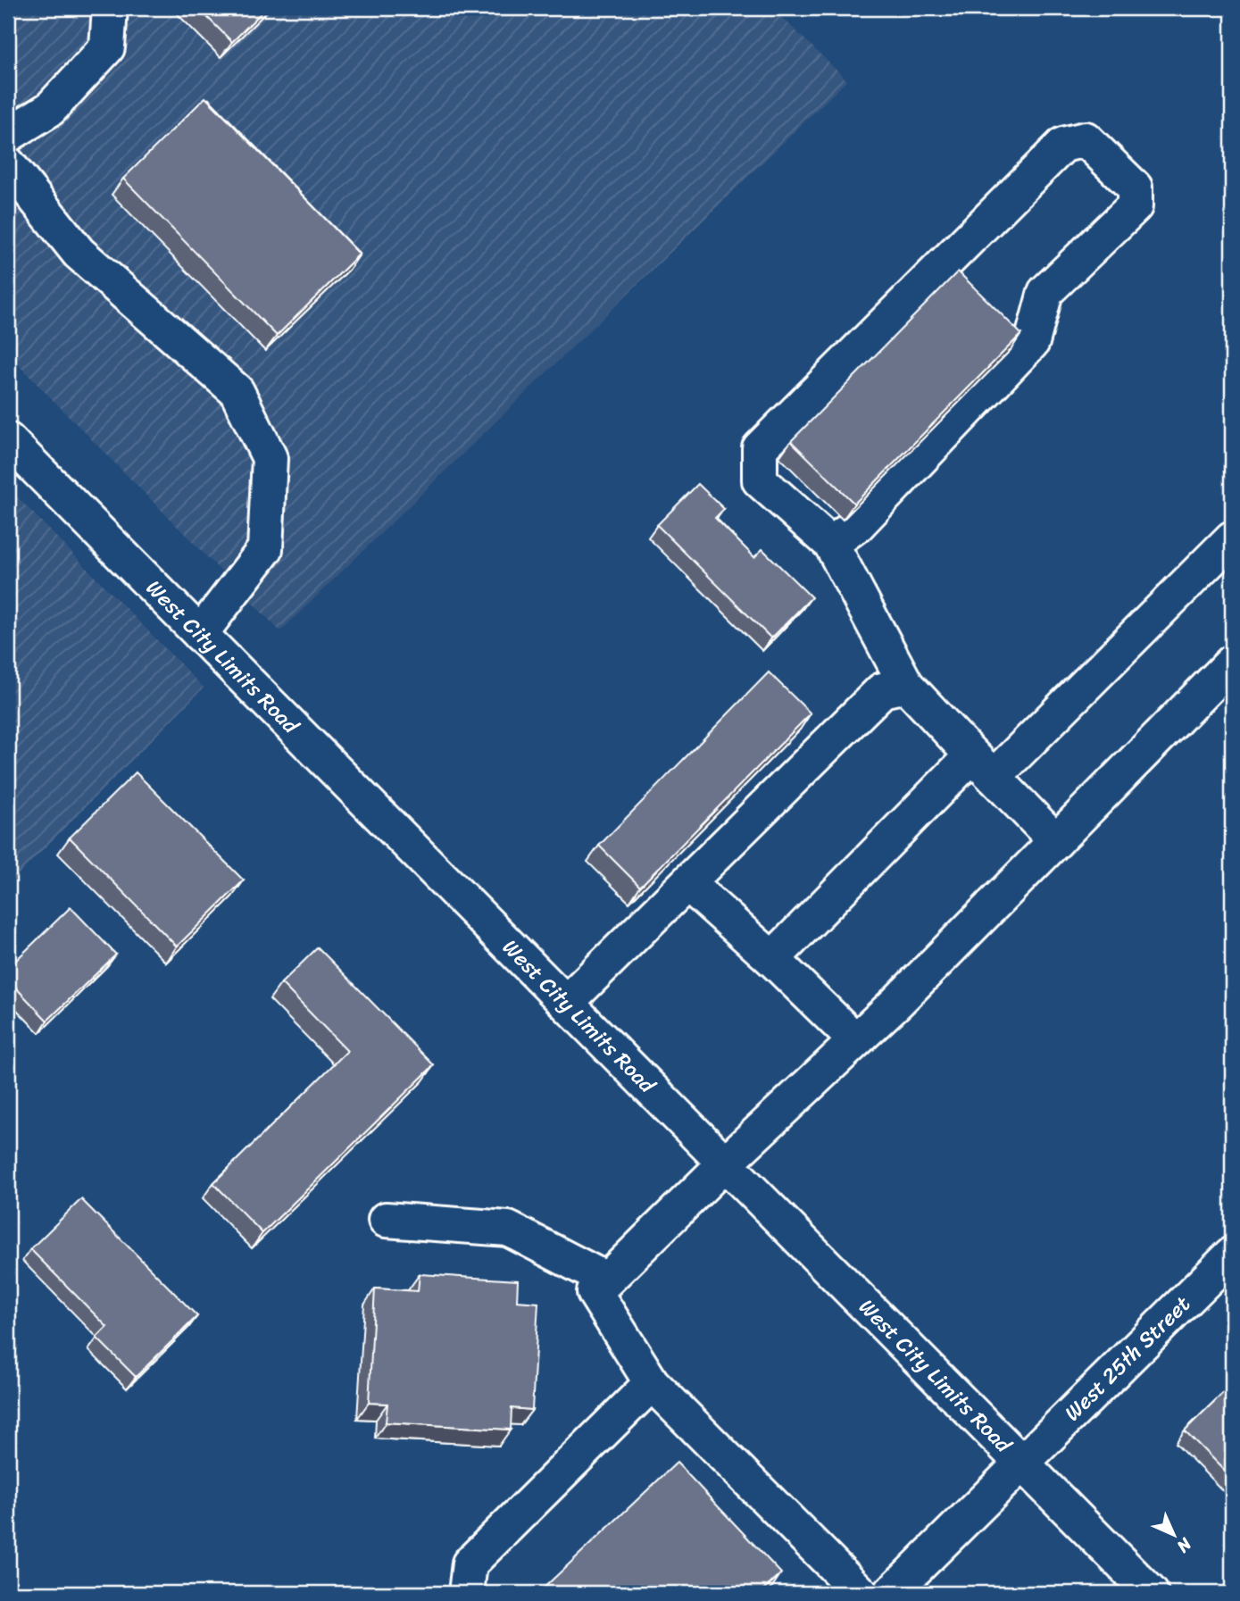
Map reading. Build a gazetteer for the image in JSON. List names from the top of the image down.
{
  "streets": {
    "street": ["West City Limits Road", "West 25th Street"]
  },
  "crossings": [
    ["West City Limits Road", "West 25th Street"]
  ],
  "north": "bottom right"
}
